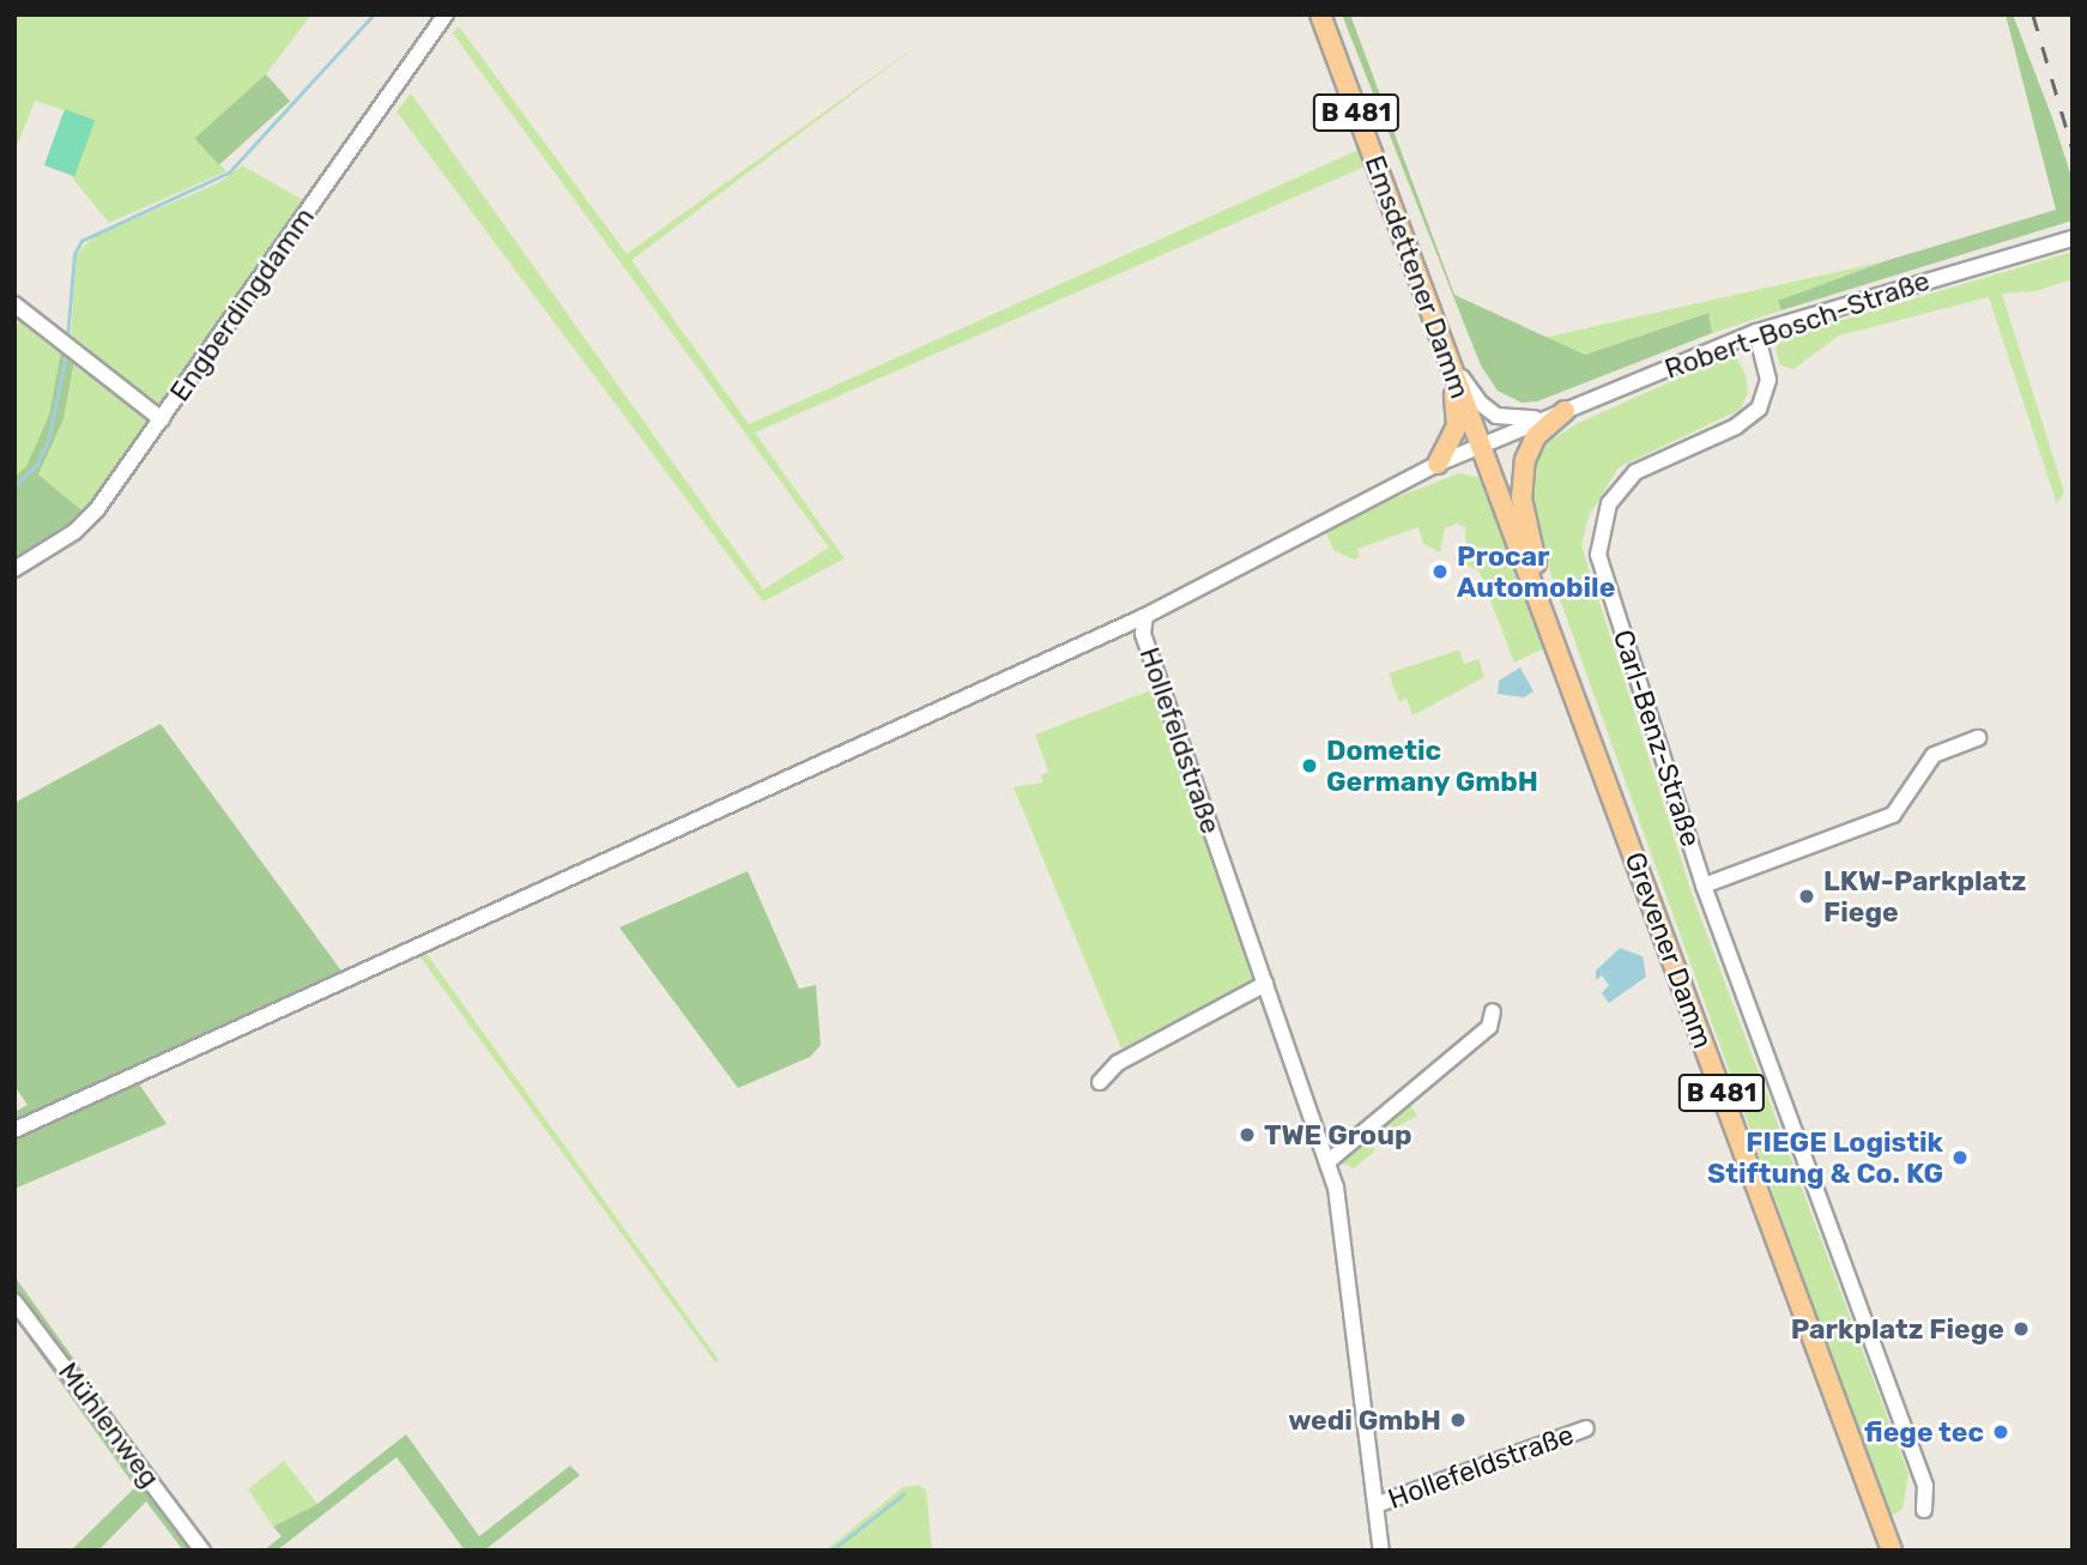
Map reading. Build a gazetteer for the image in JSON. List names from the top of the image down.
{
  "streets": {
    "main road": ["B 481", "Emsdettener Damm", "Grevener Damm"],
    "street": [
      "Engberdingdamm",
      "Robert-Bosch-Straße",
      "Carl-Benz-Straße",
      "Hollefeldstraße",
      "Mühlenweg"
    ]
  },
  "crossings": [
    ["Emsdettener Damm", "Robert-Bosch-Straße"],
    ["Emsdettener Damm", "Hollefeldstraße"],
    ["Emsdettener Damm", "Grevener Damm"],
    ["Robert-Bosch-Straße", "Carl-Benz-Straße"],
    ["Robert-Bosch-Straße", "Hollefeldstraße"],
    ["Robert-Bosch-Straße", "Grevener Damm"],
    ["Hollefeldstraße", "Grevener Damm"]
  ],
  "places": [
    "Procar Automobile",
    "Dometic Germany GmbH",
    "LKW-Parkplatz Fiege",
    "TWE Group",
    "FIEGE Logistik Stiftung & Co. KG",
    "Parkplatz Fiege",
    "wedi GmbH",
    "fiege tec"
  ]
}
